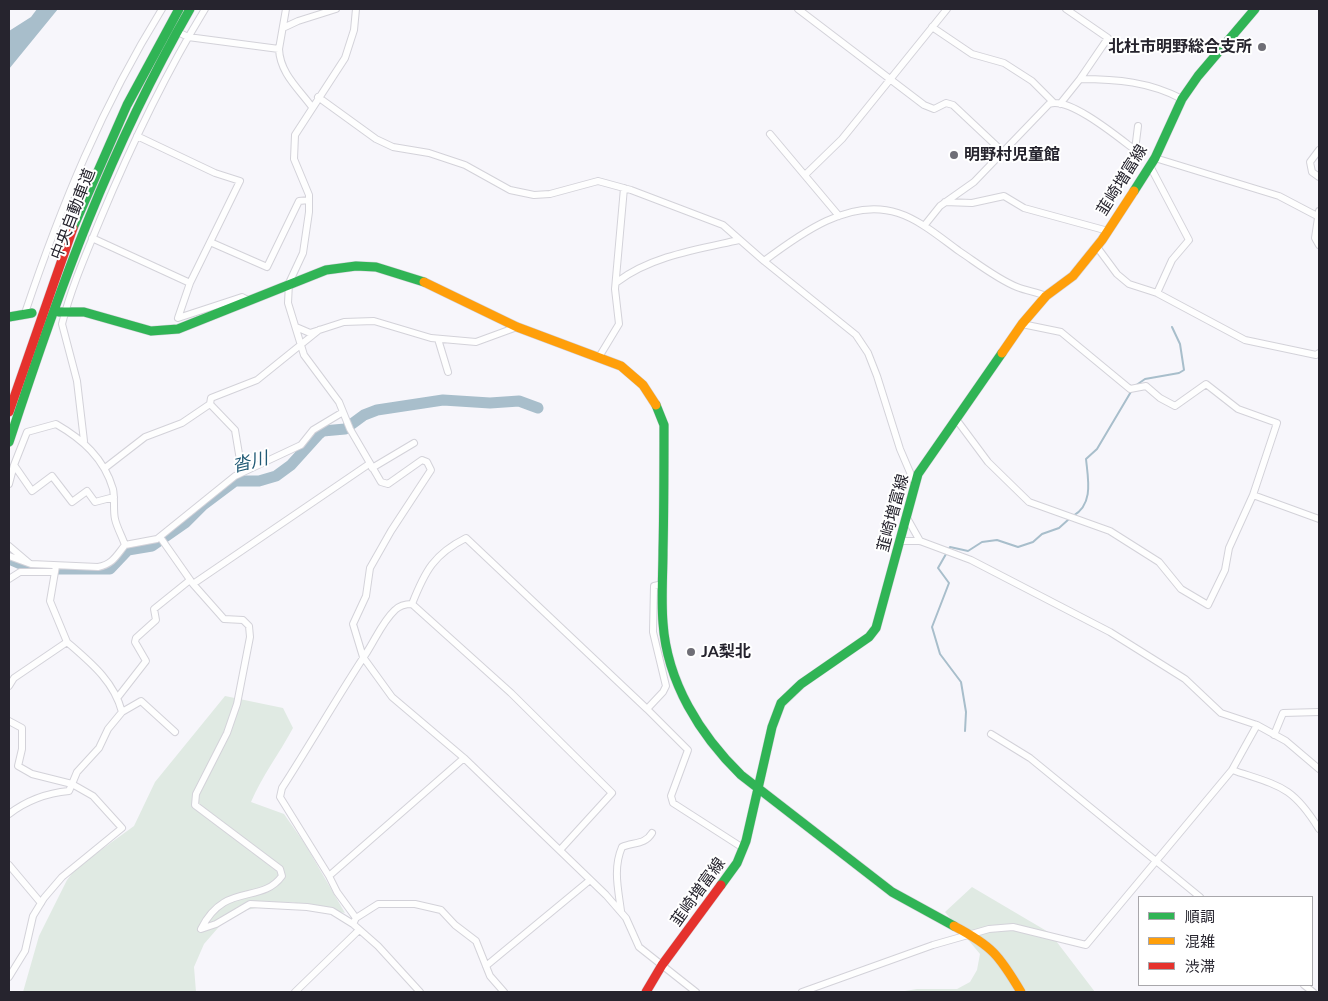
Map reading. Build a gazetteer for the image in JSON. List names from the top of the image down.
{
  "streets": {
    "main road": ["韮崎増富線", "中央自動車道"]
  },
  "water": ["沓川"],
  "places": ["北杜市明野総合支所", "明野村児童館", "JA梨北"],
  "legend": ["順調", "混雑", "渋滞"]
}
